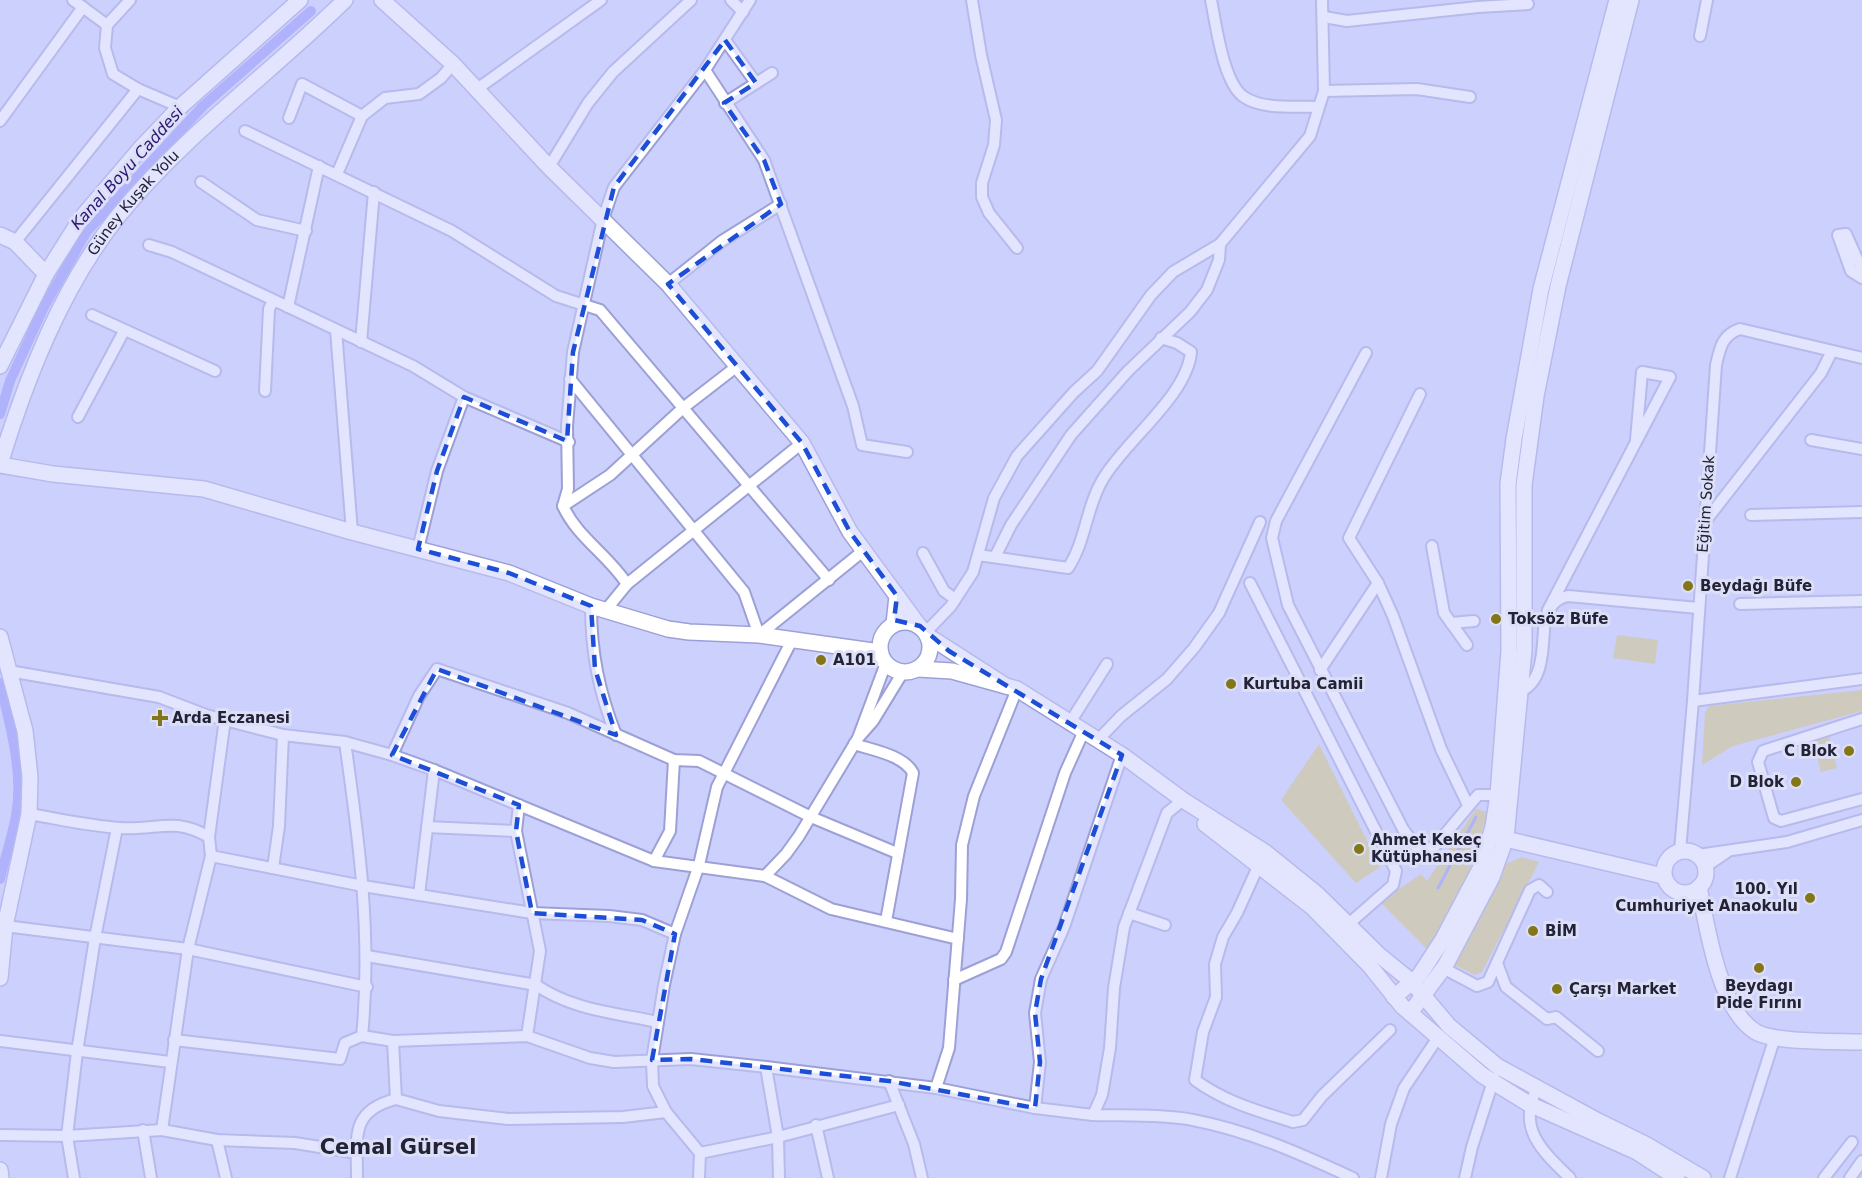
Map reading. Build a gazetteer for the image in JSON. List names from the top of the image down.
{
  "streets": {
    "main road": ["Güney Kuşak Yolu"],
    "street": ["Eğitim Sokak"]
  },
  "districts": ["Cemal Gürsel"],
  "water": ["Kanal Boyu Caddesi"],
  "places": {
    "other": [
      "Beydağı Büfe",
      "Toksöz Büfe",
      "A101",
      "Kurtuba Camii",
      "C Blok",
      "D Blok",
      "Ahmet Kekeç Kütüphanesi",
      "100. Yıl Cumhuriyet Anaokulu",
      "BİM",
      "Beydagı Pide Fırını",
      "Çarşı Market"
    ],
    "health": ["Arda Eczanesi"]
  }
}
